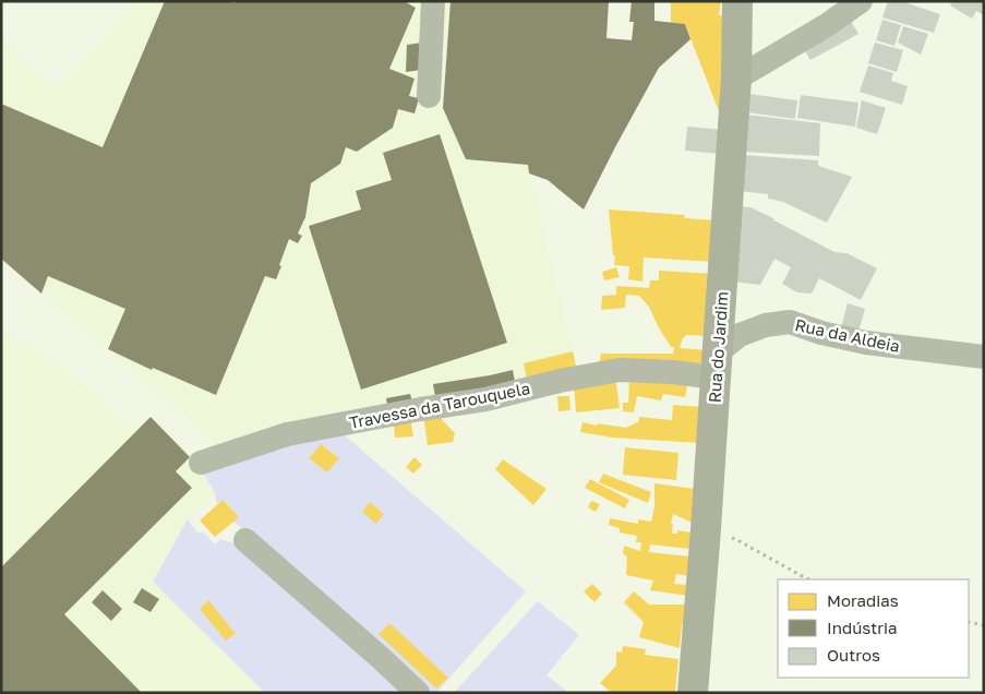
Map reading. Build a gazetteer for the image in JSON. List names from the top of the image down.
{
  "streets": {
    "main road": ["Rua do Jardim"],
    "street": ["Rua da Aldeia", "Travessa da Tarouquela"]
  },
  "crossings": [
    ["Rua da Aldeia", "Rua do Jardim"],
    ["Rua da Aldeia", "Travessa da Tarouquela"],
    ["Rua do Jardim", "Travessa da Tarouquela"]
  ],
  "legend": ["Moradias", "Indústria", "Outros"]
}
